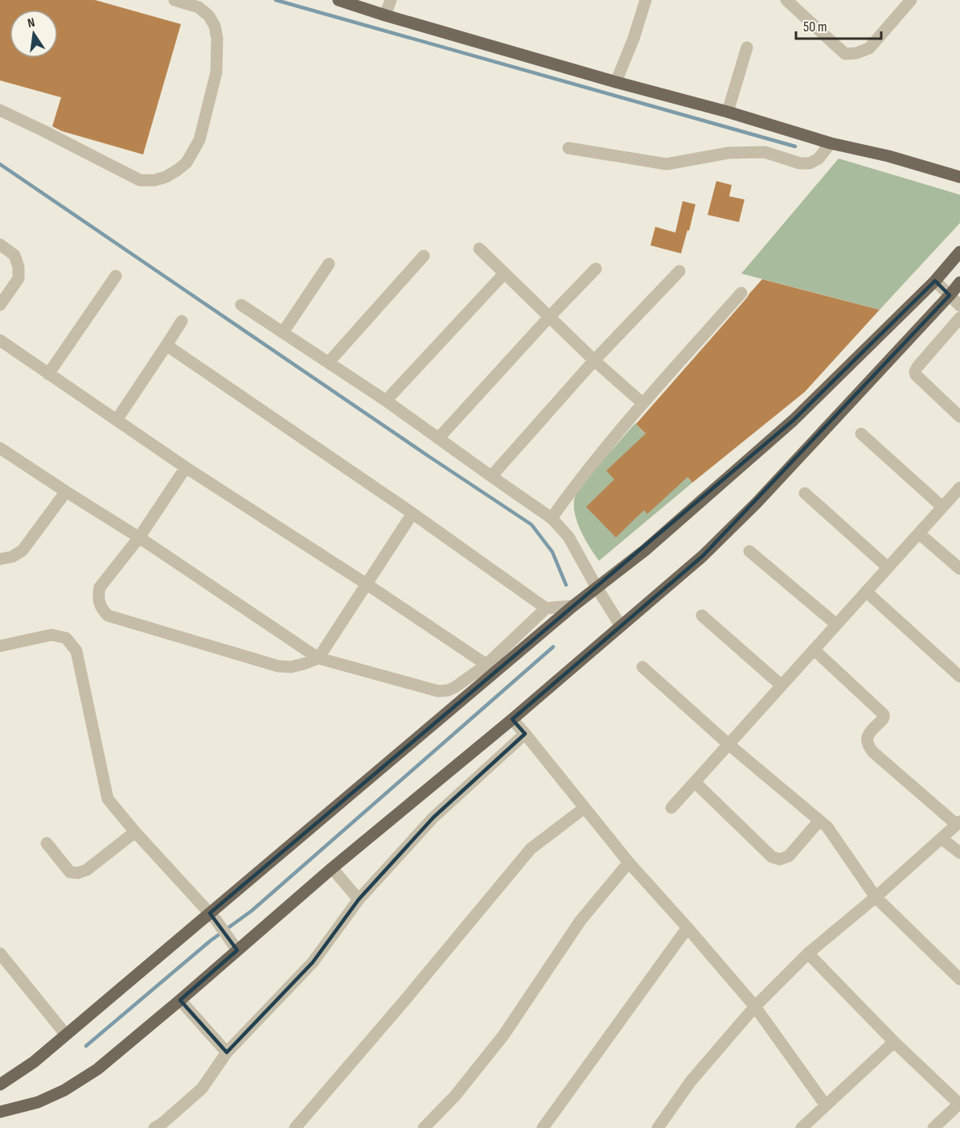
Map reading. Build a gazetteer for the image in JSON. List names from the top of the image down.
{
  "scale_bar": "50 m",
  "north": "top"
}
